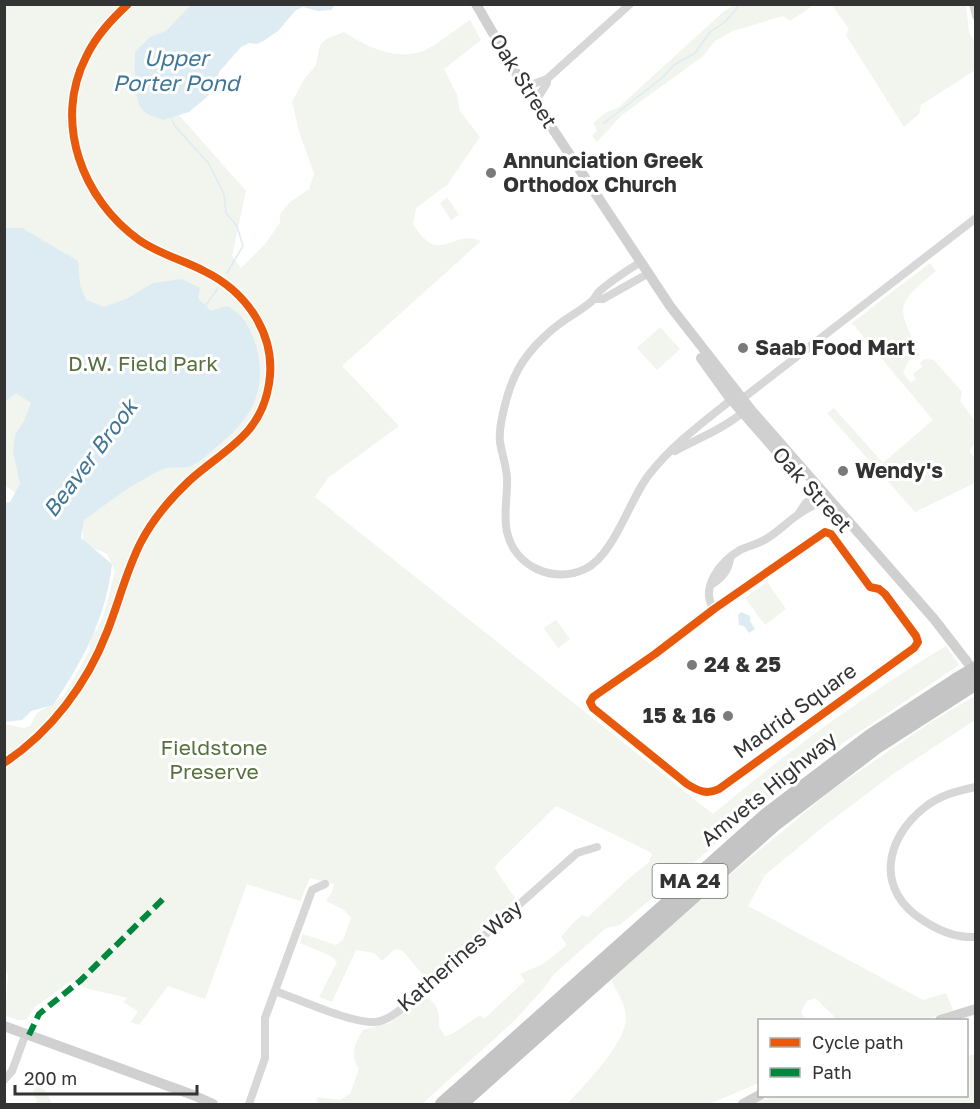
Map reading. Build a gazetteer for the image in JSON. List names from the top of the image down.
{
  "streets": {
    "highway": ["Amvets Highway", "MA 24"],
    "main road": ["Oak Street"],
    "street": ["Madrid Square", "Katherines Way"]
  },
  "crossings": [
    ["Oak Street", "Amvets Highway"]
  ],
  "water": ["Upper Porter Pond", "Beaver Brook"],
  "parks": ["D.W. Field Park", "Fieldstone Preserve"],
  "places": [
    "Annunciation Greek Orthodox Church",
    "Saab Food Mart",
    "Wendy's",
    "24 & 25",
    "15 & 16"
  ],
  "legend": ["Cycle path", "Path"],
  "scale_bar": "200 m"
}
